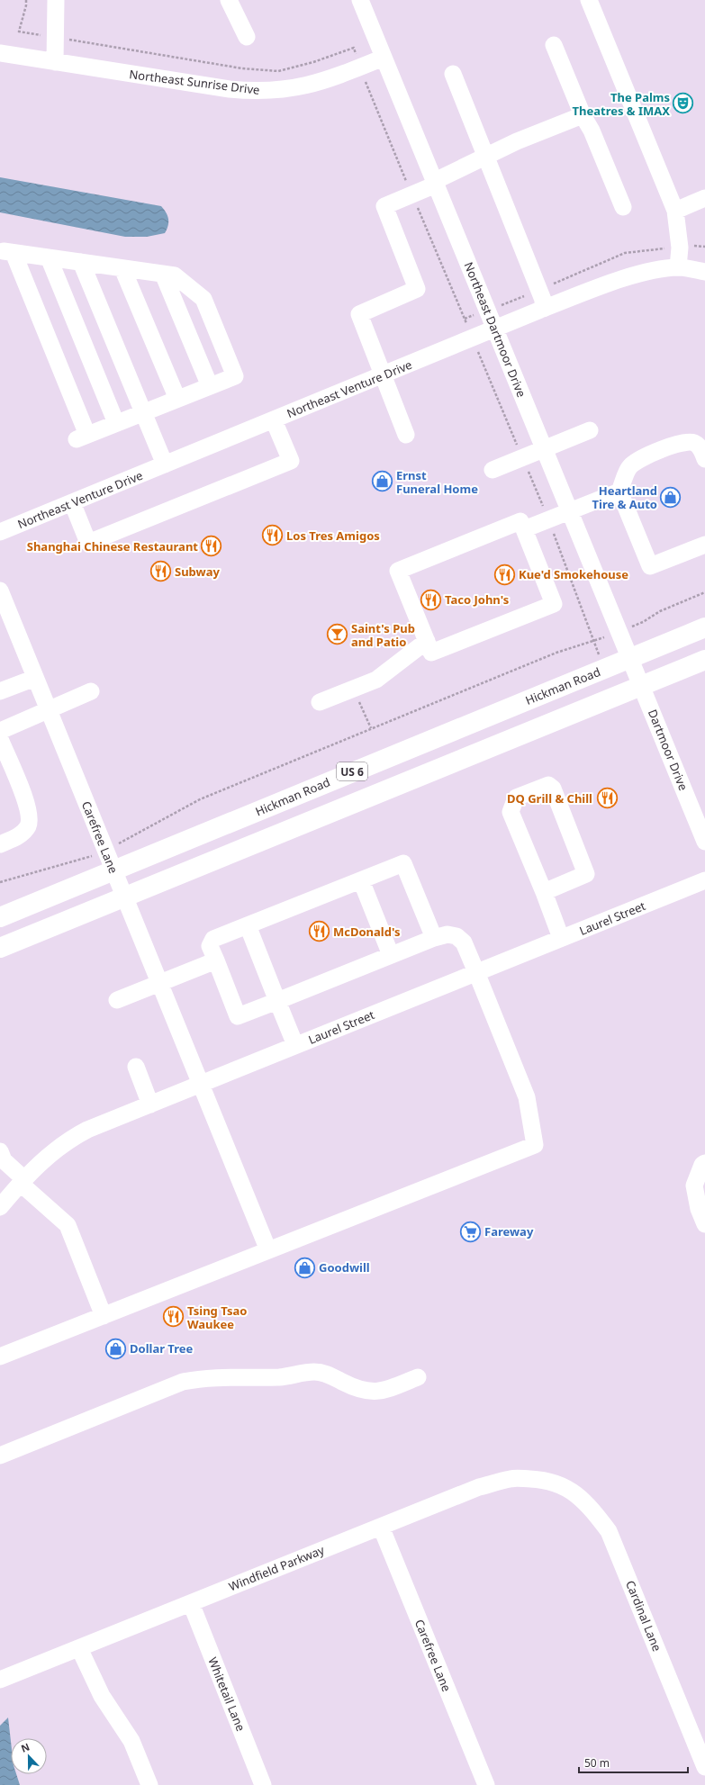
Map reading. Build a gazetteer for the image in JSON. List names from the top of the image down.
{
  "streets": {
    "highway": ["Hickman Road", "US 6"],
    "street": [
      "Northeast Sunrise Drive",
      "Northeast Dartmoor Drive",
      "Northeast Venture Drive",
      "Dartmoor Drive",
      "Carefree Lane",
      "Laurel Street",
      "Windfield Parkway",
      "Cardinal Lane",
      "Whitetail Lane"
    ]
  },
  "crossings": [
    ["Northeast Sunrise Drive", "Northeast Dartmoor Drive"],
    ["Northeast Dartmoor Drive", "Northeast Venture Drive"],
    ["Northeast Dartmoor Drive", "Hickman Road"],
    ["Northeast Dartmoor Drive", "Dartmoor Drive"],
    ["Hickman Road", "Dartmoor Drive"],
    ["Hickman Road", "Carefree Lane"],
    ["Dartmoor Drive", "US 6"],
    ["US 6", "Carefree Lane"],
    ["Carefree Lane", "Laurel Street"],
    ["Carefree Lane", "Windfield Parkway"],
    ["Windfield Parkway", "Cardinal Lane"],
    ["Windfield Parkway", "Whitetail Lane"]
  ],
  "places": {
    "theatre": ["The Palms Theatres & IMAX"],
    "shop": [
      "Ernst Funeral Home",
      "Heartland Tire & Auto",
      "Goodwill",
      "Dollar Tree"
    ],
    "restaurant": [
      "Los Tres Amigos",
      "Shanghai Chinese Restaurant",
      "Subway",
      "Kue'd Smokehouse",
      "Taco John's",
      "DQ Grill & Chill",
      "McDonald's",
      "Tsing Tsao Waukee"
    ],
    "bar": ["Saint's Pub and Patio"],
    "supermarket": ["Fareway"]
  },
  "scale_bar": "50 m",
  "north": "top"
}
